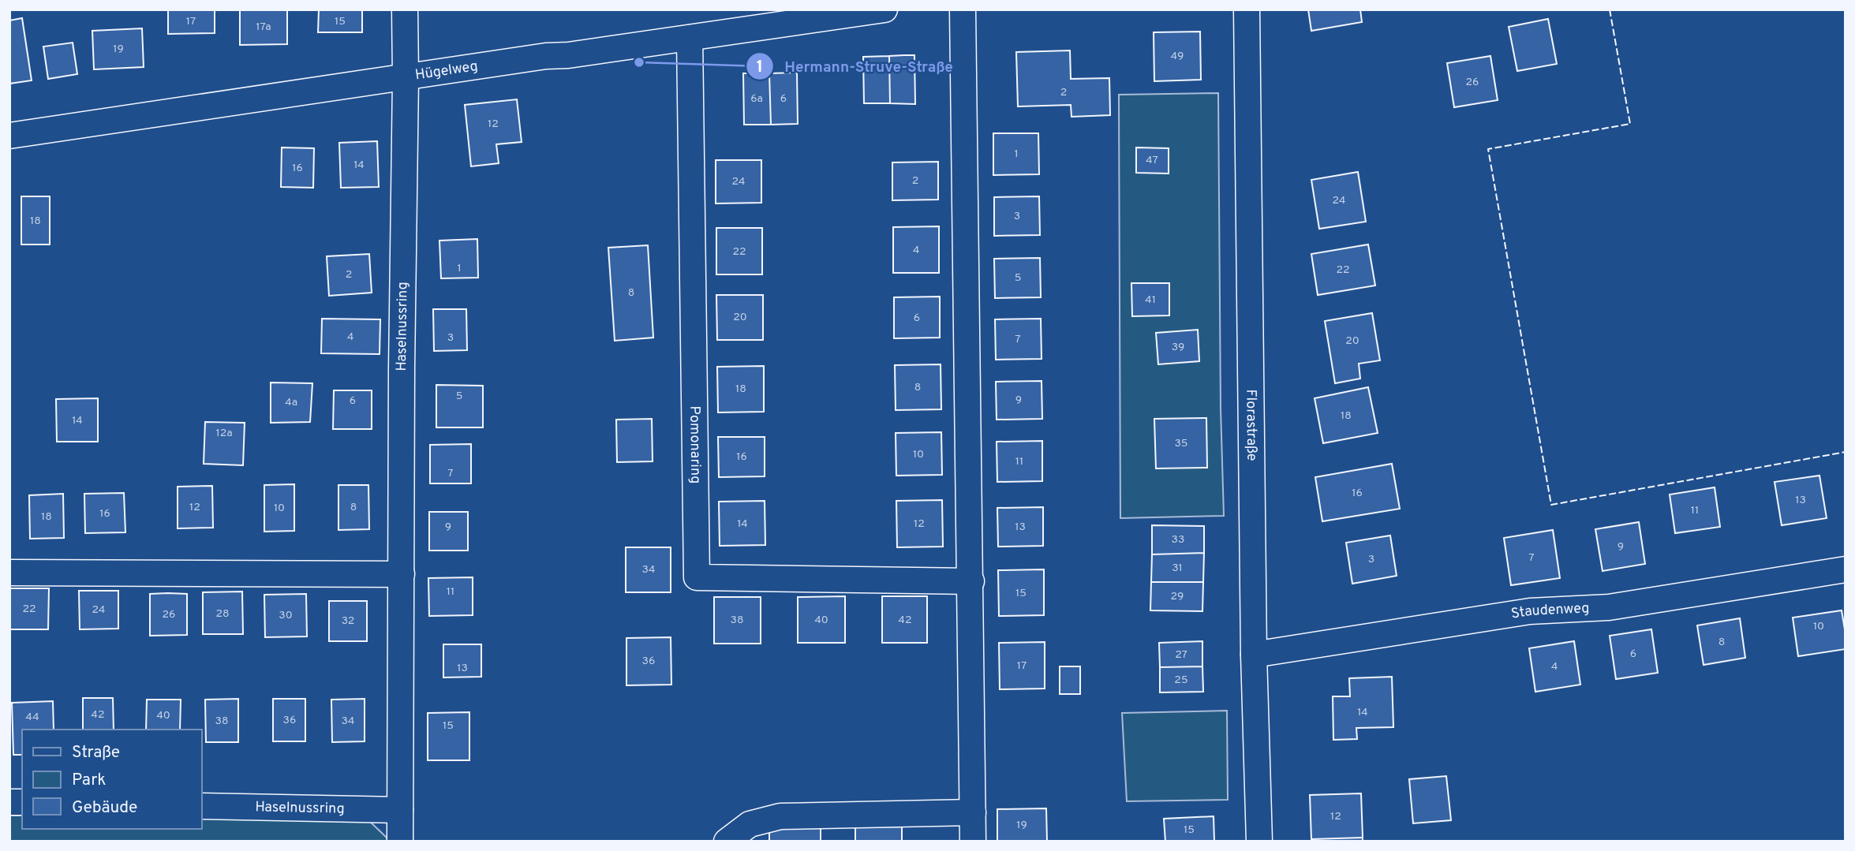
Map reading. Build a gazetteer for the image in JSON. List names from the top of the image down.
{
  "streets": {
    "street": [
      "Hügelweg",
      "Haselnussring",
      "Florastraße",
      "Pomonaring",
      "Staudenweg"
    ]
  },
  "crossings": [
    ["Hügelweg", "Haselnussring"],
    ["Hügelweg", "Pomonaring"],
    ["Florastraße", "Staudenweg"]
  ],
  "places": ["Hermann-Struve-Straße"],
  "house_numbers": [
    "17",
    "15",
    "17a",
    "19",
    "49",
    "26",
    "2",
    "6a",
    "6",
    "12",
    "1",
    "47",
    "14",
    "16",
    "2",
    "24",
    "24",
    "3",
    "18",
    "4",
    "22",
    "1",
    "22",
    "2",
    "5",
    "8",
    "41",
    "20",
    "6",
    "4",
    "3",
    "7",
    "20",
    "39",
    "8",
    "18",
    "5",
    "9",
    "6",
    "4a",
    "18",
    "14",
    "12a",
    "35",
    "10",
    "16",
    "11",
    "7",
    "16",
    "13",
    "12",
    "8",
    "10",
    "11",
    "16",
    "18",
    "14",
    "12",
    "9",
    "13",
    "33",
    "9",
    "7",
    "3",
    "31",
    "34",
    "11",
    "15",
    "29",
    "22",
    "24",
    "28",
    "26",
    "30",
    "38",
    "40",
    "42",
    "32",
    "10",
    "8",
    "6",
    "27",
    "36",
    "17",
    "4",
    "13",
    "25",
    "14",
    "42",
    "40",
    "44",
    "36",
    "38",
    "34",
    "15",
    "12",
    "19",
    "15"
  ],
  "legend": ["Straße", "Park", "Gebäude"]
}
